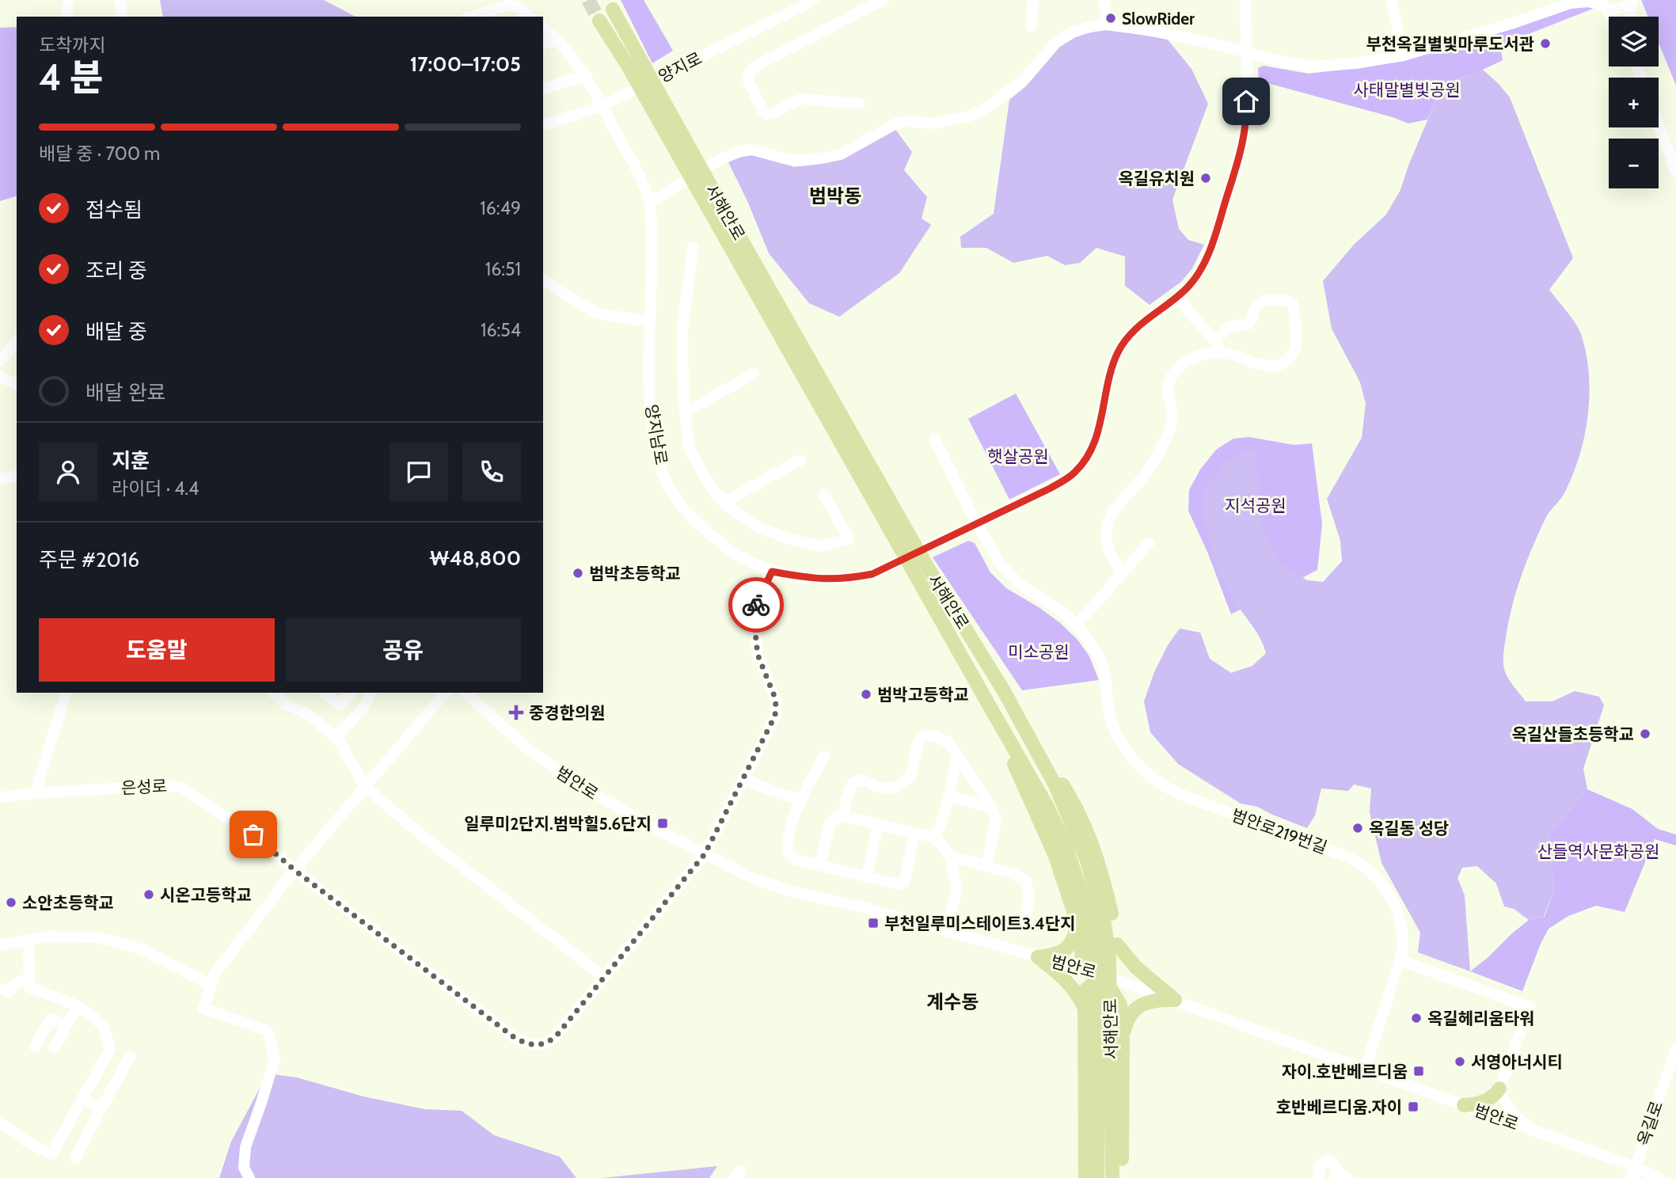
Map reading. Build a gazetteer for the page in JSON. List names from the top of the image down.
{
  "streets": {
    "main road": ["서해안로"],
    "street": [
      "양지로",
      "양지남로",
      "범안로",
      "은성로",
      "범안로219번길",
      "옥길로"
    ]
  },
  "crossings": [
    ["양지로", "양지남로"],
    ["양지남로", "범안로219번길"],
    ["범안로", "은성로"],
    ["범안로", "범안로219번길"],
    ["범안로", "옥길로"]
  ],
  "districts": ["범박동", "계수동"],
  "parks": [
    "사태말별빛공원",
    "햇살공원",
    "지석공원",
    "미소공원",
    "산들역사문화공원"
  ],
  "places": {
    "other": [
      "SlowRider",
      "부천옥길별빛마루도서관",
      "옥길유치원",
      "범박초등학교",
      "범박고등학교",
      "옥길산들초등학교",
      "옥길동 성당",
      "시온고등학교",
      "소안초등학교",
      "옥길헤리움타워",
      "서영아너시티"
    ],
    "health": ["중경한의원"],
    "transit": [
      "일루미2단지.범박힐5.6단지",
      "부천일루미스테이트3.4단지",
      "자이.호반베르디움",
      "호반베르디움.자이"
    ]
  },
  "page": {
    "map_buttons": ["+", "−"],
    "heading": ["4 분", "도착까지", "17:00–17:05"],
    "panel": [
      "지훈",
      "라이더 · 4.4",
      "주문 #2016",
      "₩48,800"
    ],
    "bar": "배달 중 · 700 m",
    "list": [
      ["접수됨", "16:49"],
      ["조리 중", "16:51"],
      ["배달 중", "16:54"],
      "배달 완료"
    ],
    "buttons": ["도움말", "공유"]
  }
}
